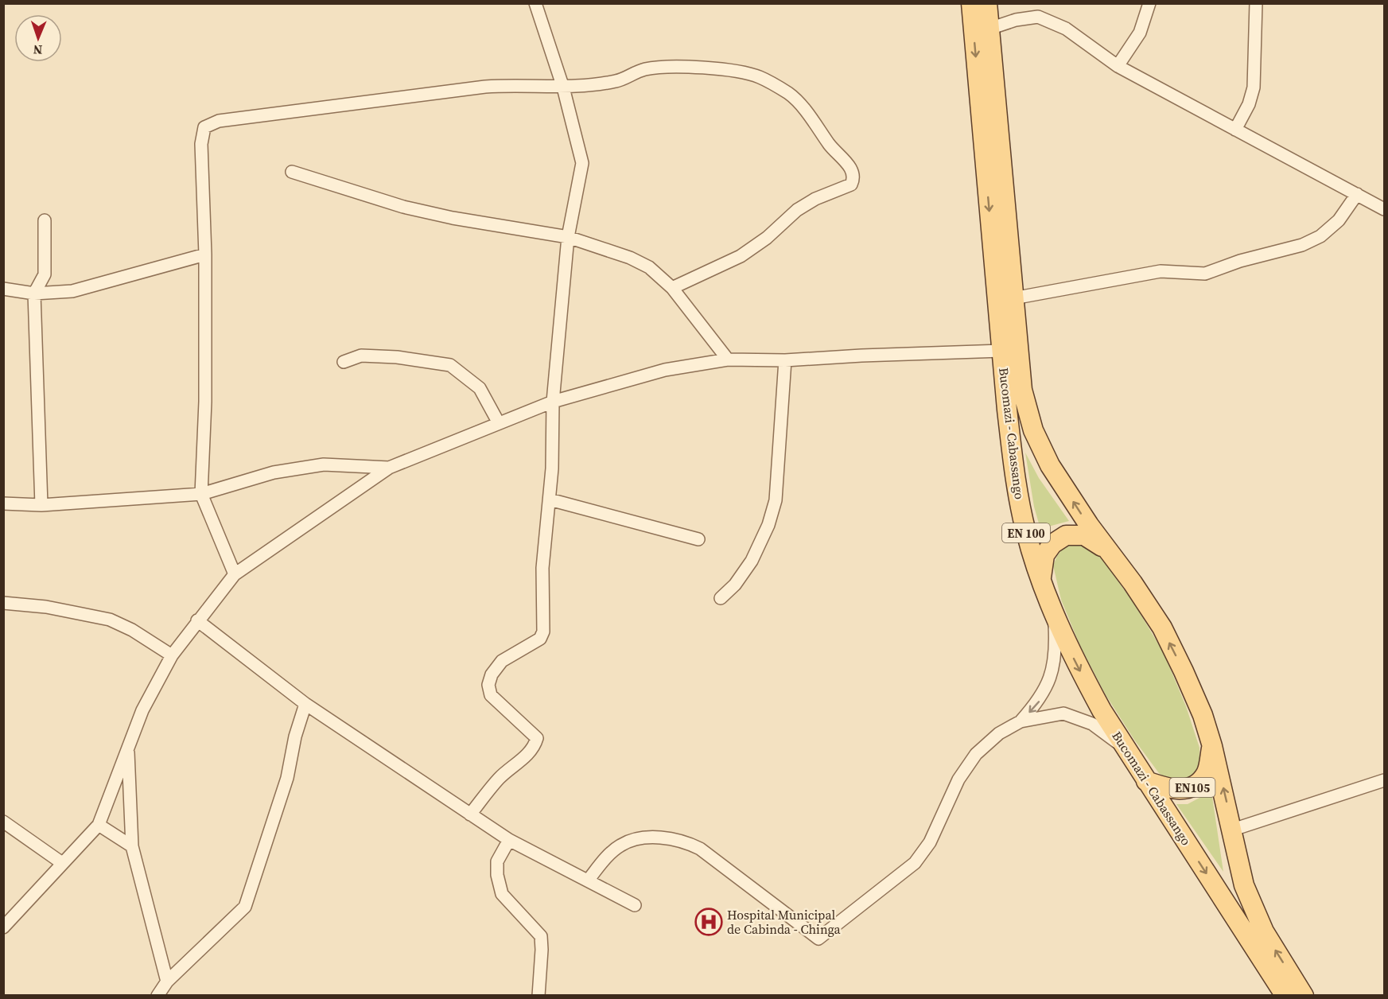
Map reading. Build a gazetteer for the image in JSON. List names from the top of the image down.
{
  "streets": {
    "main road": ["Bucomazi - Cabassango", "EN 100", "EN105"]
  },
  "crossings": [
    ["Bucomazi - Cabassango", "EN105"]
  ],
  "places": {
    "hospital": ["Hospital Municipal de Cabinda - Chinga"]
  },
  "north": "bottom"
}
